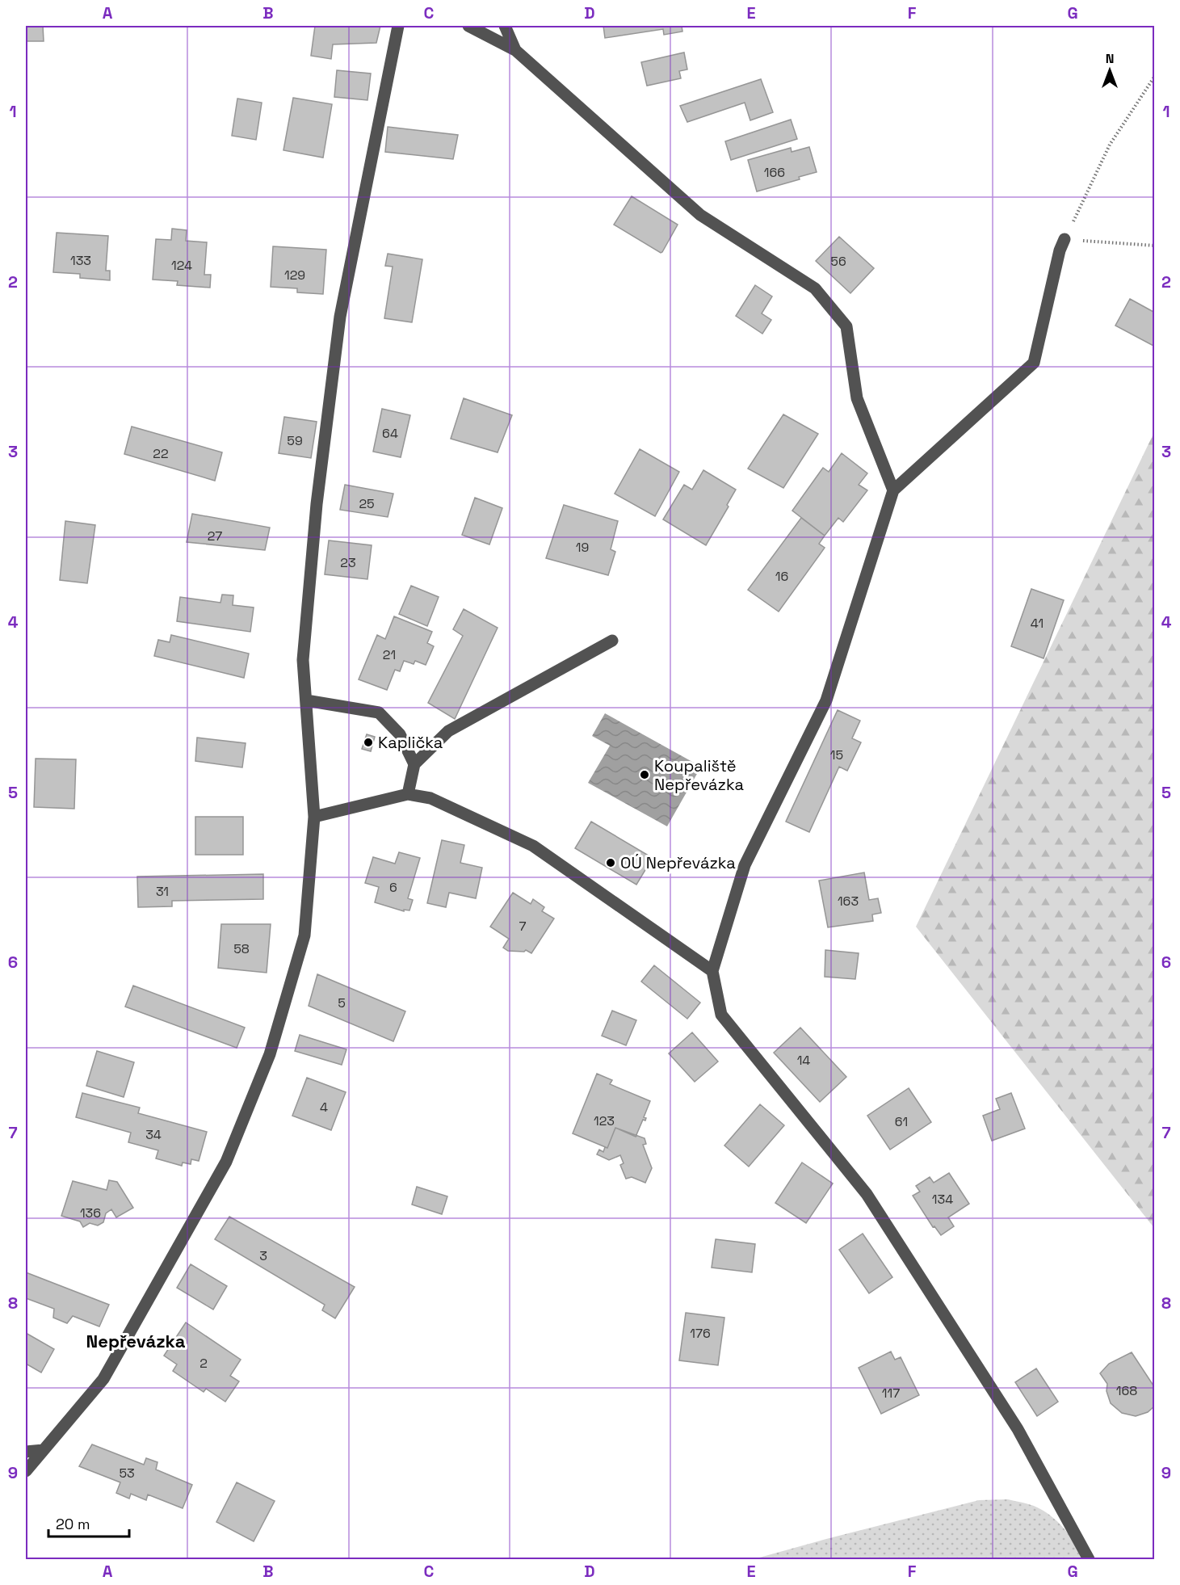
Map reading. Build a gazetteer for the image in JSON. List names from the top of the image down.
{
  "districts": ["Nepřevázka"],
  "places": ["Kaplička", "Koupaliště Nepřevázka", "OÚ Nepřevázka"],
  "house_numbers": [
    "166",
    "133",
    "56",
    "124",
    "129",
    "64",
    "59",
    "22",
    "25",
    "27",
    "19",
    "23",
    "16",
    "41",
    "21",
    "15",
    "6",
    "31",
    "163",
    "7",
    "58",
    "5",
    "14",
    "4",
    "123",
    "61",
    "34",
    "134",
    "136",
    "3",
    "176",
    "2",
    "168",
    "117",
    "53"
  ],
  "scale_bar": "20 m",
  "north": "top",
  "grid": {
    "columns": [
      "A",
      "B",
      "C",
      "D",
      "E",
      "F",
      "G"
    ],
    "rows": [
      "1",
      "2",
      "3",
      "4",
      "5",
      "6",
      "7",
      "8",
      "9"
    ]
  }
}
